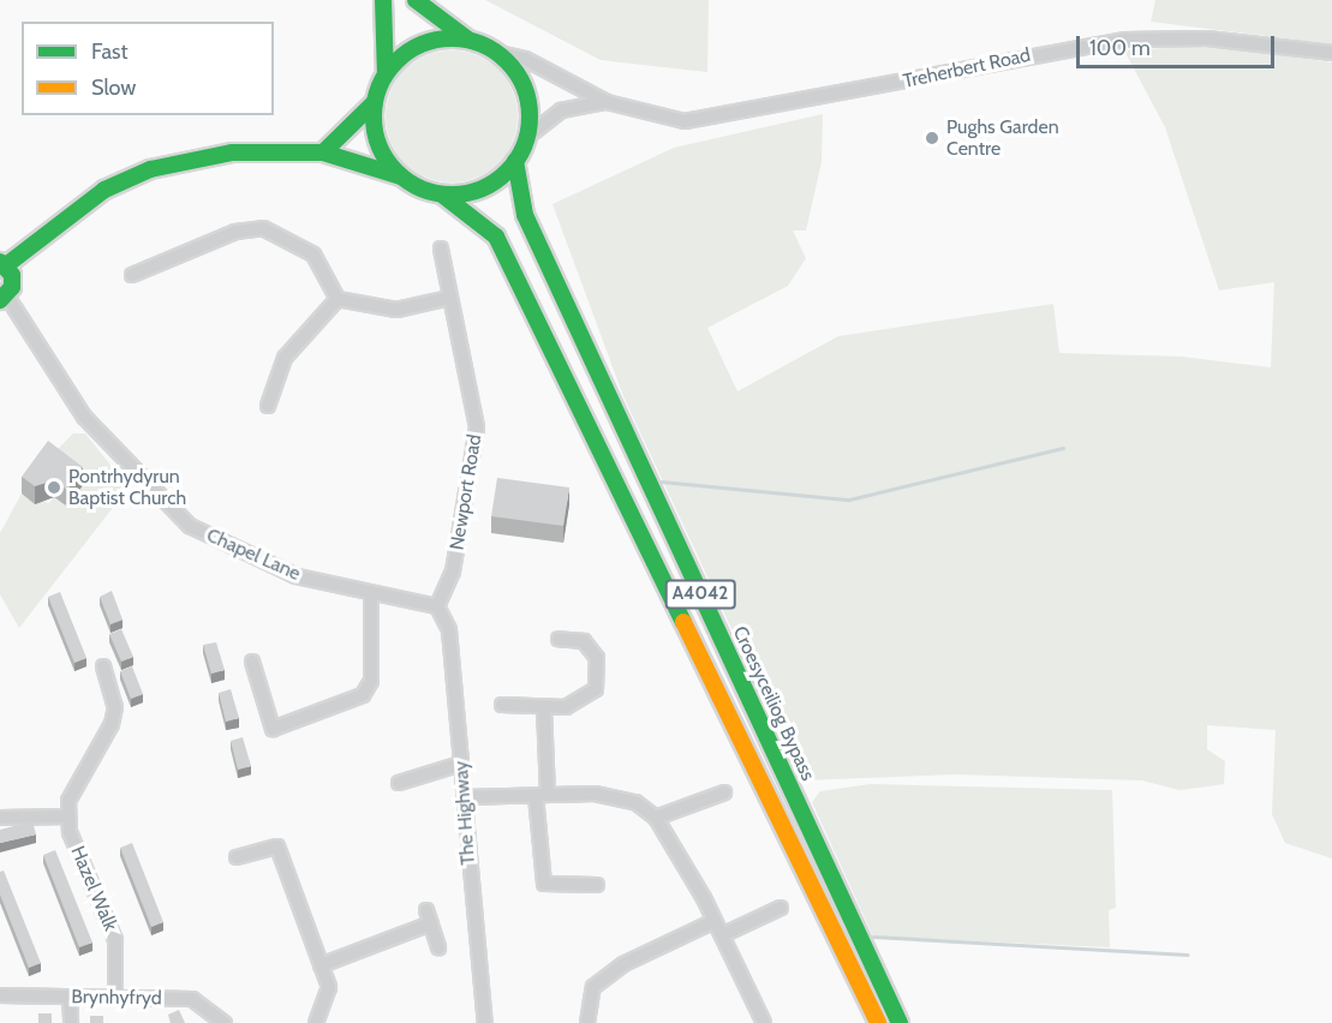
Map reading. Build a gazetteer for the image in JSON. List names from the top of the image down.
{
  "streets": {
    "main road": ["A4042", "Croesyceiliog Bypass"],
    "street": [
      "Treherbert Road",
      "Newport Road",
      "Chapel Lane",
      "The Highway",
      "Hazel Walk",
      "Brynhyfryd"
    ]
  },
  "crossings": [
    ["Treherbert Road", "A4042"],
    ["Treherbert Road", "Croesyceiliog Bypass"],
    ["Newport Road", "Chapel Lane"],
    ["Newport Road", "The Highway"],
    ["Chapel Lane", "The Highway"],
    ["A4042", "Croesyceiliog Bypass"],
    ["Hazel Walk", "Brynhyfryd"]
  ],
  "places": ["Pughs Garden Centre", "Pontrhydyrun Baptist Church"],
  "legend": ["Fast", "Slow"],
  "scale_bar": "100 m"
}
